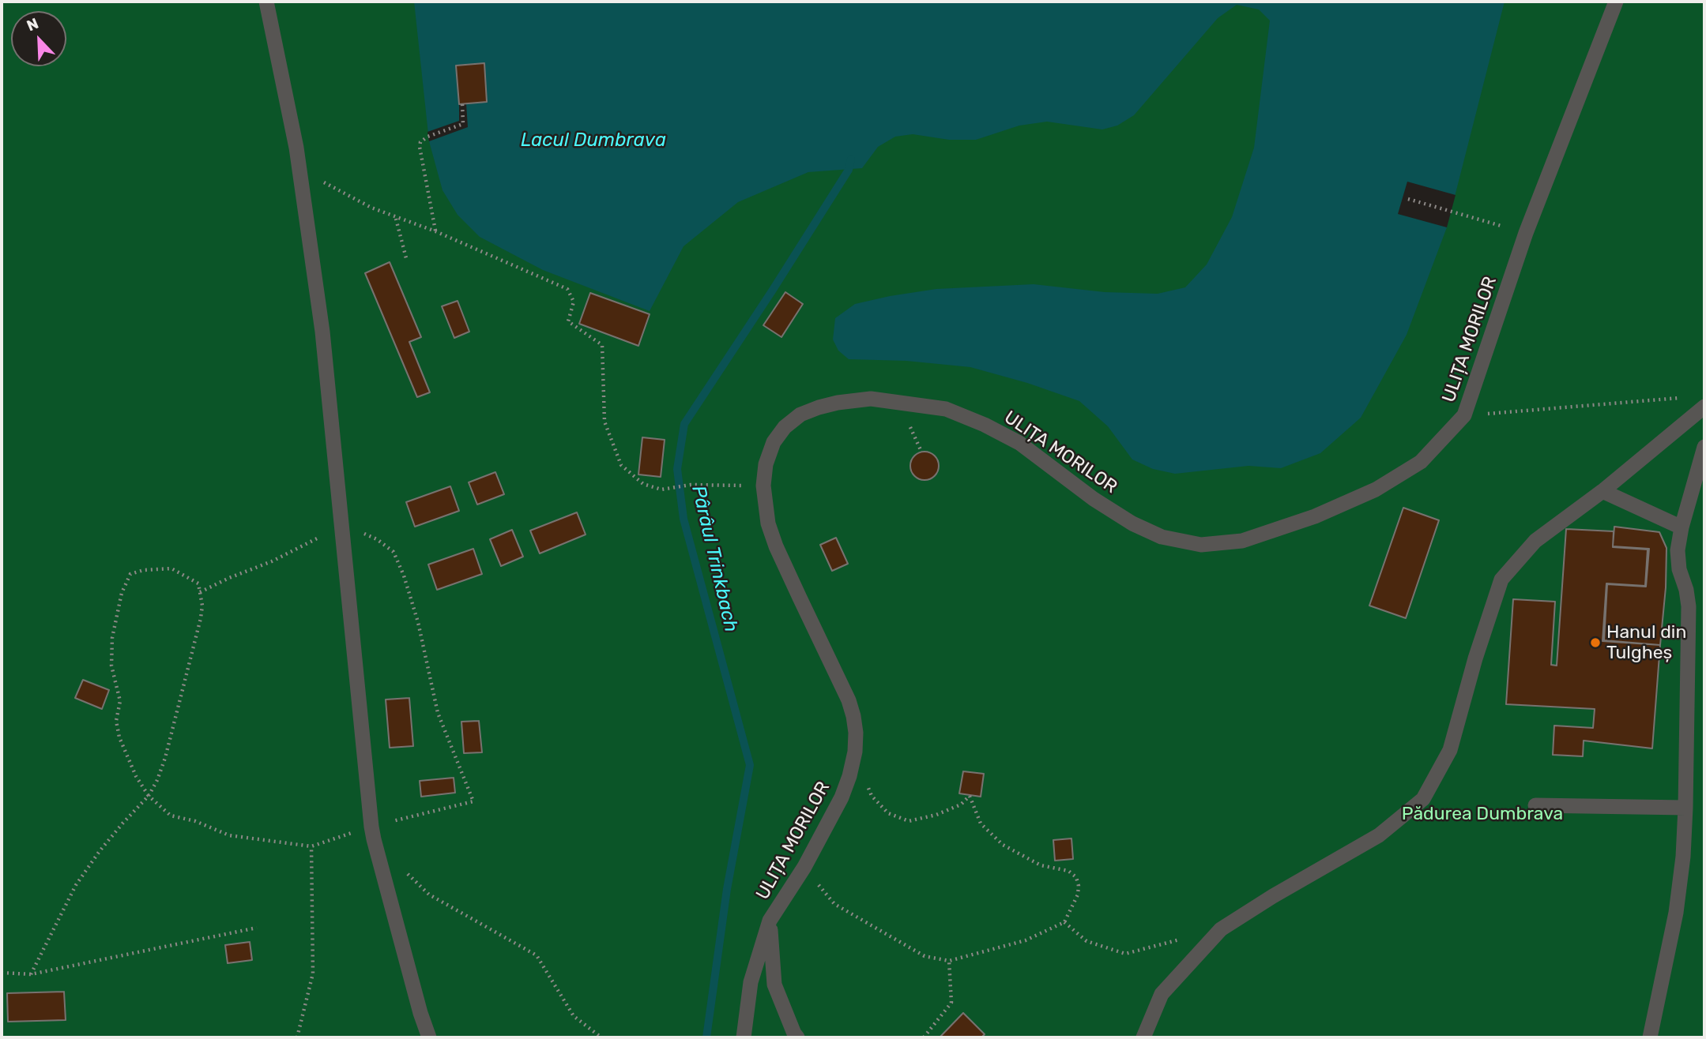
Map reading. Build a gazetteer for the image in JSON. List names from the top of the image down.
{
  "streets": {
    "lane": ["ULIȚA MORILOR"]
  },
  "water": ["Lacul Dumbrava", "Pârâul Trinkbach"],
  "parks": ["Pădurea Dumbrava"],
  "places": ["Hanul din Tulgheș"],
  "north": "top left"
}
